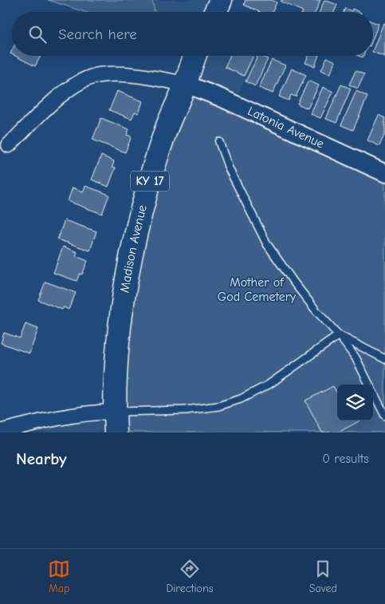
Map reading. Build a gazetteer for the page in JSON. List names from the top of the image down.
{
  "streets": {
    "main road": ["KY 17", "Madison Avenue"],
    "street": ["Latonia Avenue"]
  },
  "crossings": [
    ["Latonia Avenue", "Madison Avenue"]
  ],
  "parks": ["Mother of God Cemetery"],
  "page": {
    "search": "Search here",
    "heading": ["Nearby", "0 results"],
    "nav": ["Map", "Directions", "Saved"]
  }
}
